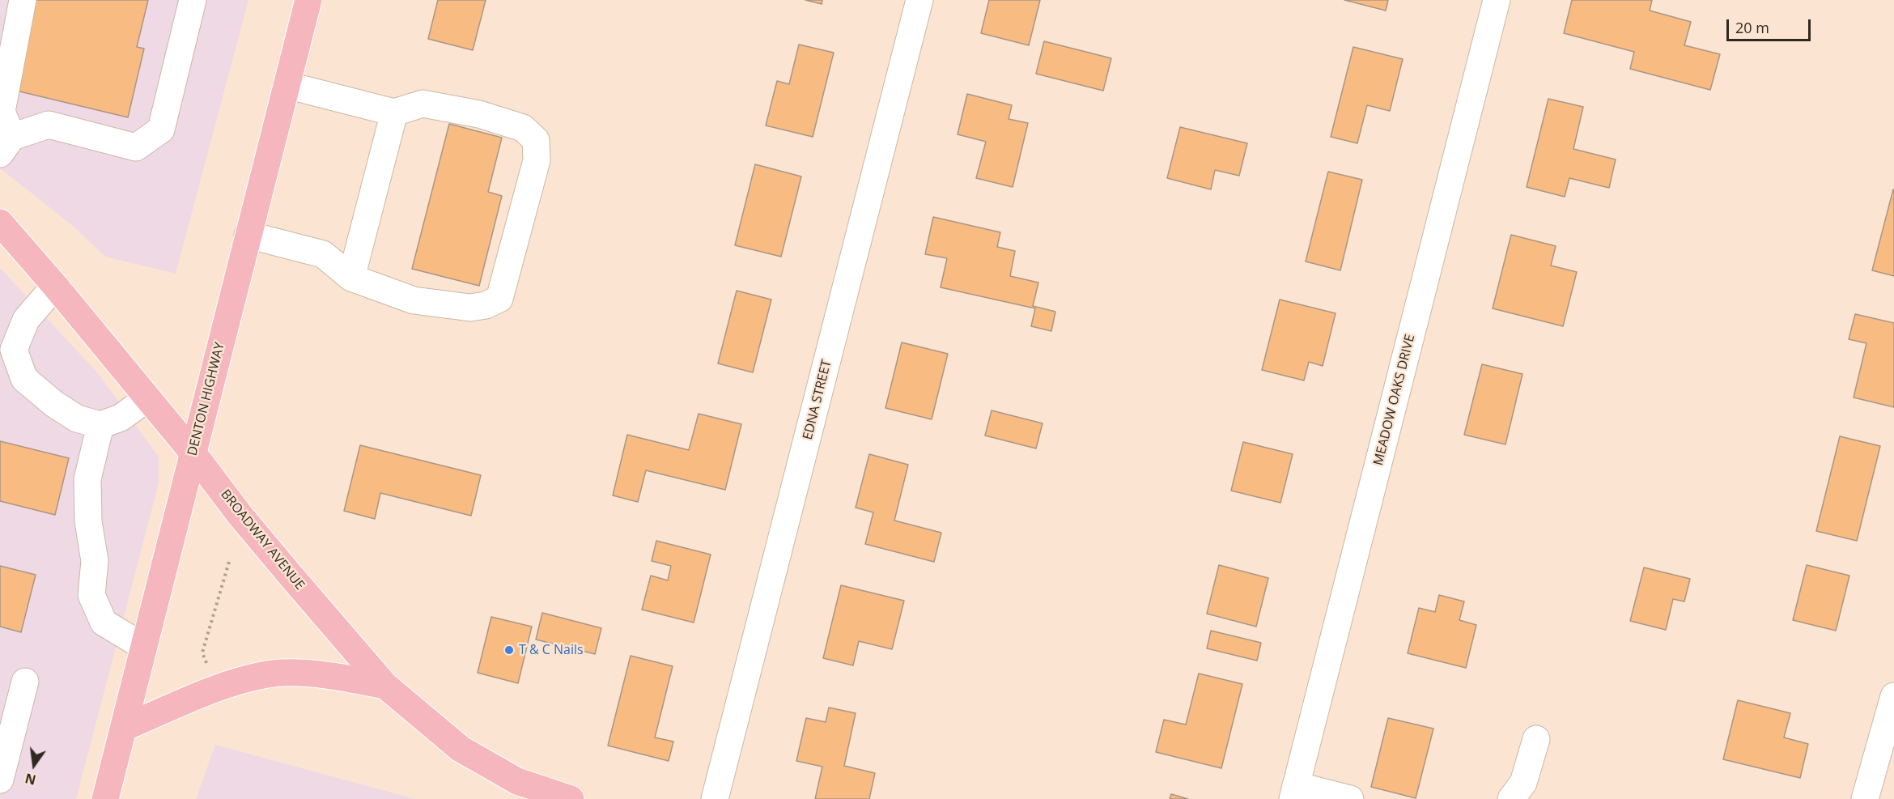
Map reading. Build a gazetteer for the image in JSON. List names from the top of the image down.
{
  "streets": {
    "main road": ["DENTON HIGHWAY", "BROADWAY AVENUE"],
    "street": ["EDNA STREET", "MEADOW OAKS DRIVE"]
  },
  "crossings": [
    ["DENTON HIGHWAY", "BROADWAY AVENUE"]
  ],
  "places": ["T & C Nails"],
  "scale_bar": "20 m",
  "north": "bottom"
}
